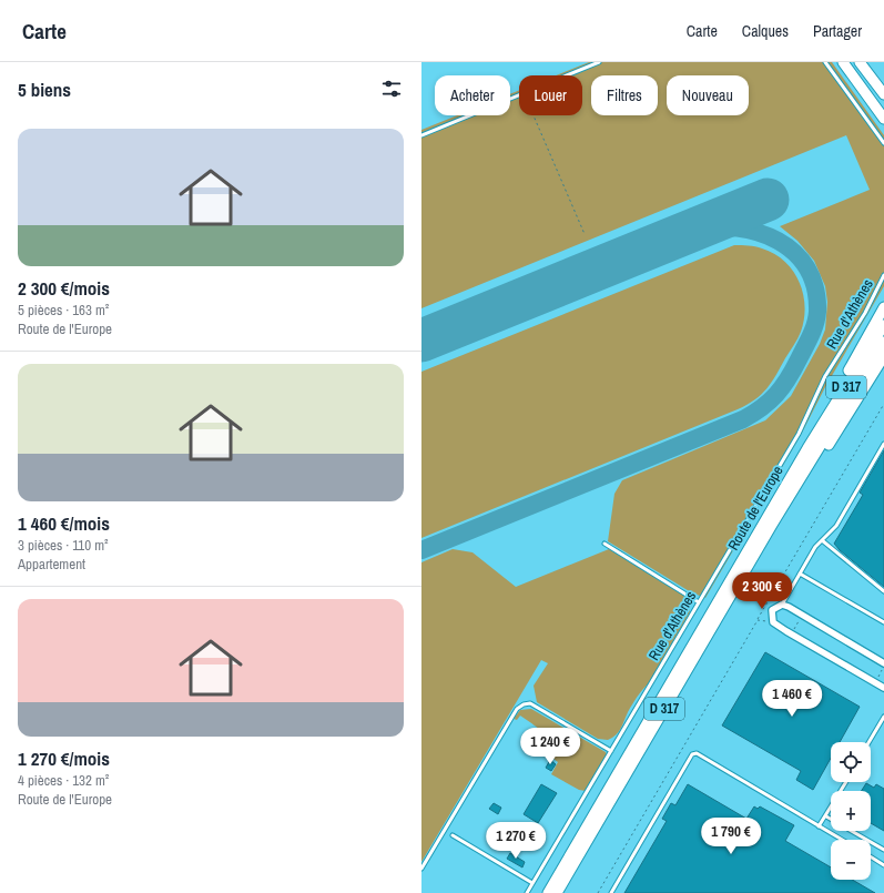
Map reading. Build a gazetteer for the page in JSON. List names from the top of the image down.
{
  "streets": {
    "main road": ["D 317", "Route de l'Europe"],
    "lane": ["Rue d'Athènes"]
  },
  "page": {
    "header": "Carte",
    "nav": ["Carte", "Calques", "Partager"],
    "heading": "5 biens",
    "chip": [
      "Acheter",
      "Louer",
      "Filtres",
      "Nouveau"
    ],
    "list": [
      {
        "name": "2 300 €/mois",
        "note": "5 pièces · 163 m² · Route de l'Europe"
      },
      {
        "name": "1 460 €/mois",
        "note": "3 pièces · 110 m² · Appartement"
      },
      {
        "name": "1 270 €/mois",
        "note": "4 pièces · 132 m² · Route de l'Europe"
      }
    ],
    "price": [
      "2 300 €",
      "1 460 €",
      "1 240 €",
      "1 790 €",
      "1 270 €"
    ],
    "map_buttons": ["+", "−"]
  }
}
